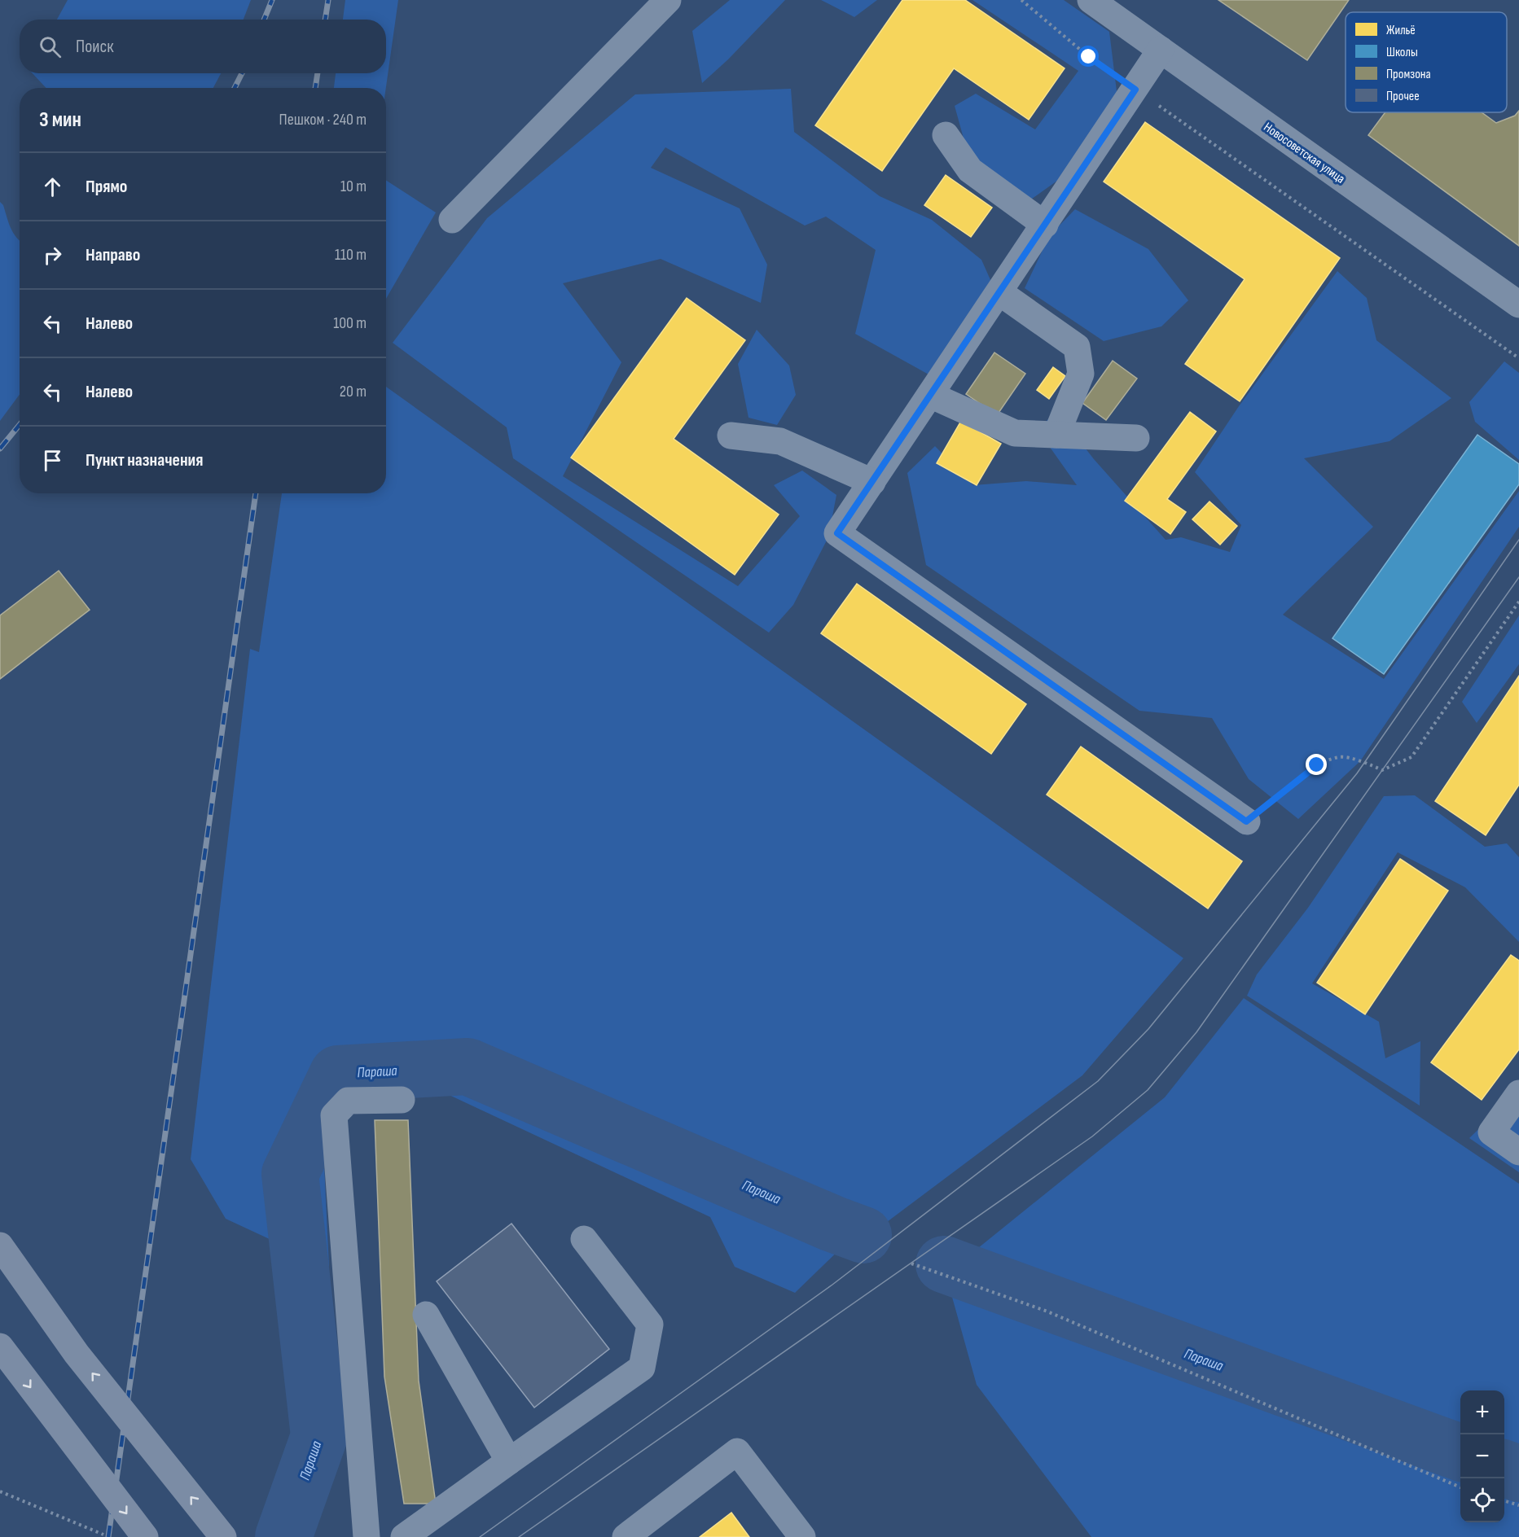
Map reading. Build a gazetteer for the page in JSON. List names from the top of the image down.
{
  "streets": {
    "street": ["Новосоветская улица"]
  },
  "water": ["Параша"],
  "legend": [
    "Жильё",
    "Школы",
    "Промзона",
    "Прочее"
  ],
  "page": {
    "search": "Поиск",
    "heading": ["3 мин", "Пешком · 240 m"],
    "list": [
      ["Прямо", "10 m"],
      ["Направо", "110 m"],
      ["Налево", "100 m"],
      ["Налево", "20 m"],
      "Пункт назначения"
    ],
    "map_buttons": ["+", "−"]
  }
}
